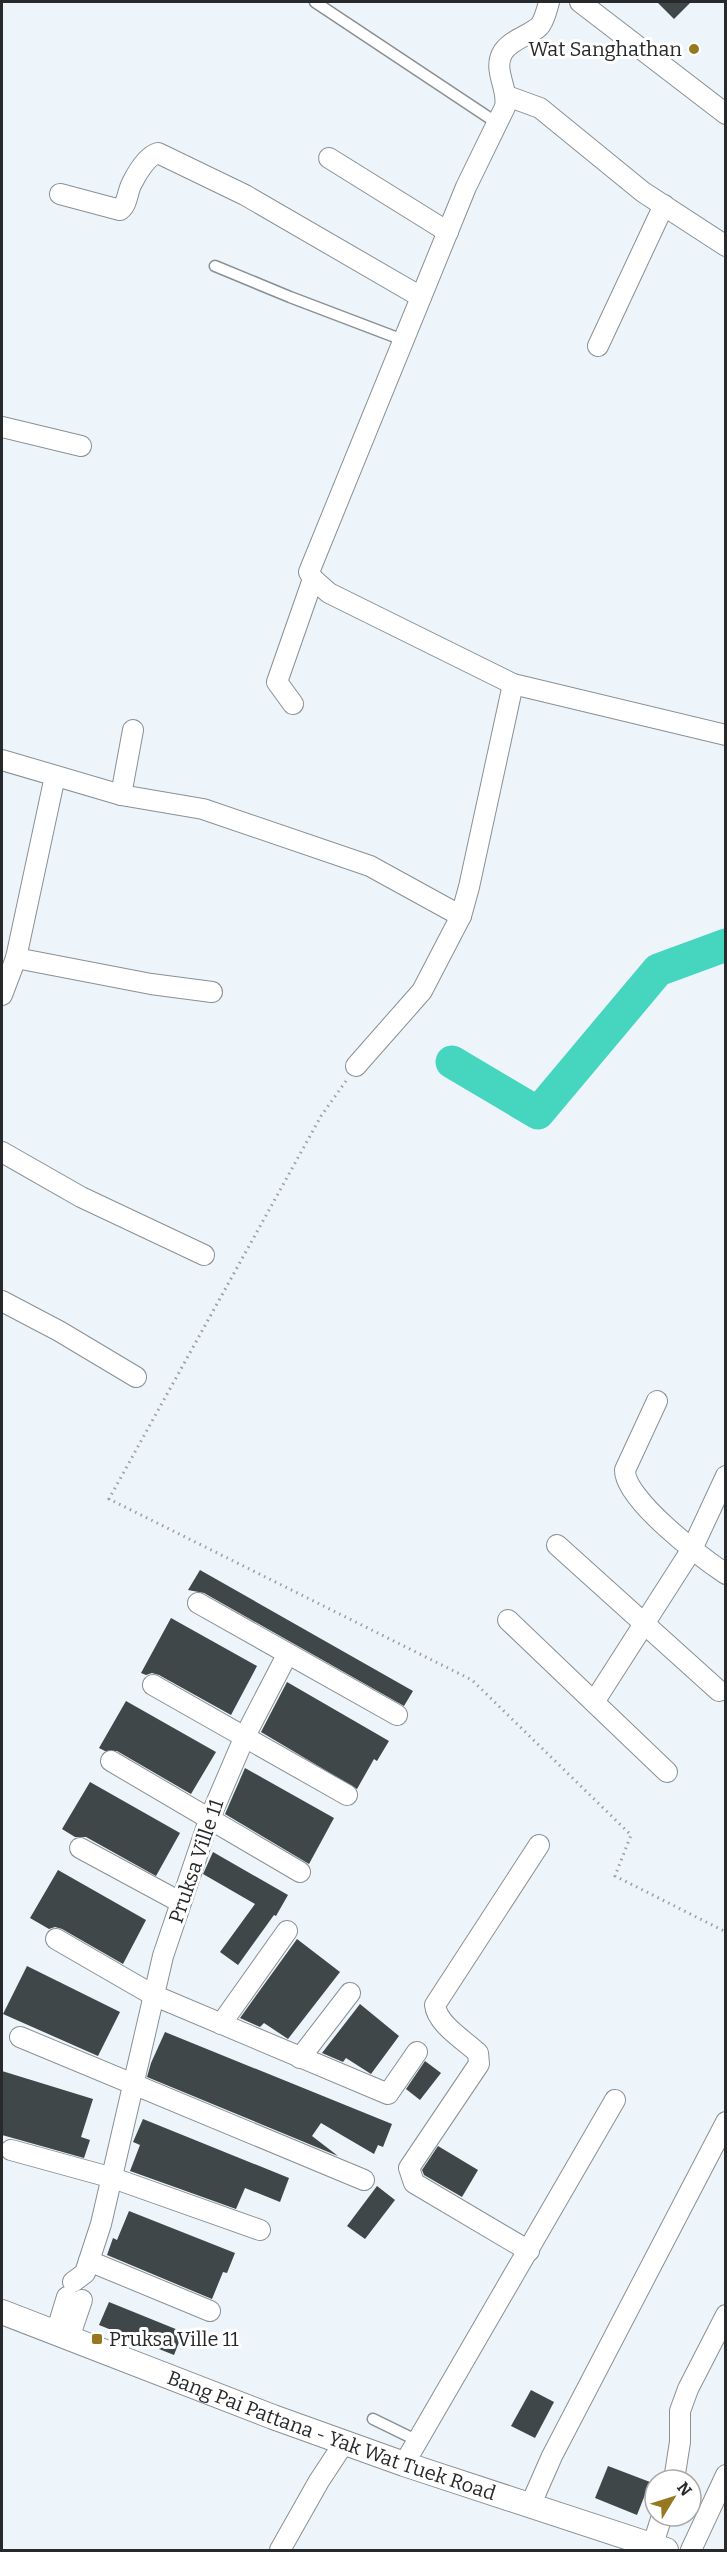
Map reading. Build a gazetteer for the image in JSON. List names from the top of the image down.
{
  "streets": {
    "street": ["Pruksa Ville 11", "Bang Pai Pattana - Yak Wat Tuek Road"]
  },
  "crossings": [
    ["Pruksa Ville 11", "Bang Pai Pattana - Yak Wat Tuek Road"]
  ],
  "places": {
    "other": ["Wat Sanghathan"],
    "transit": ["Pruksa Ville 11"]
  },
  "north": "top right"
}
